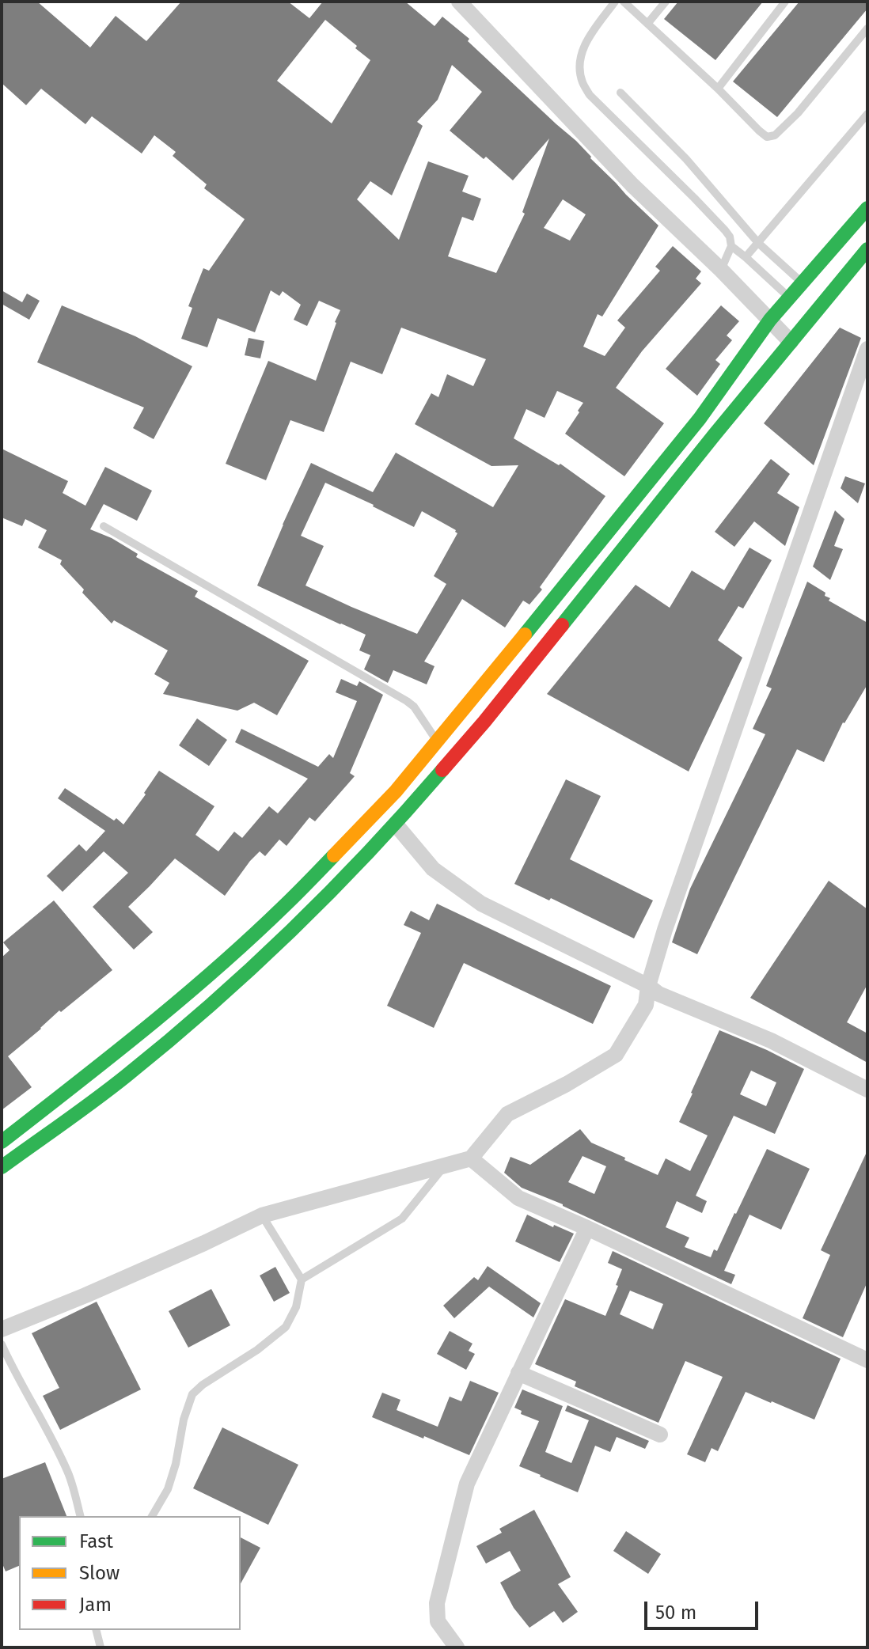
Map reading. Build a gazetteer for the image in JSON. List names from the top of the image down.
{
  "legend": ["Fast", "Slow", "Jam"],
  "scale_bar": "50 m"
}
